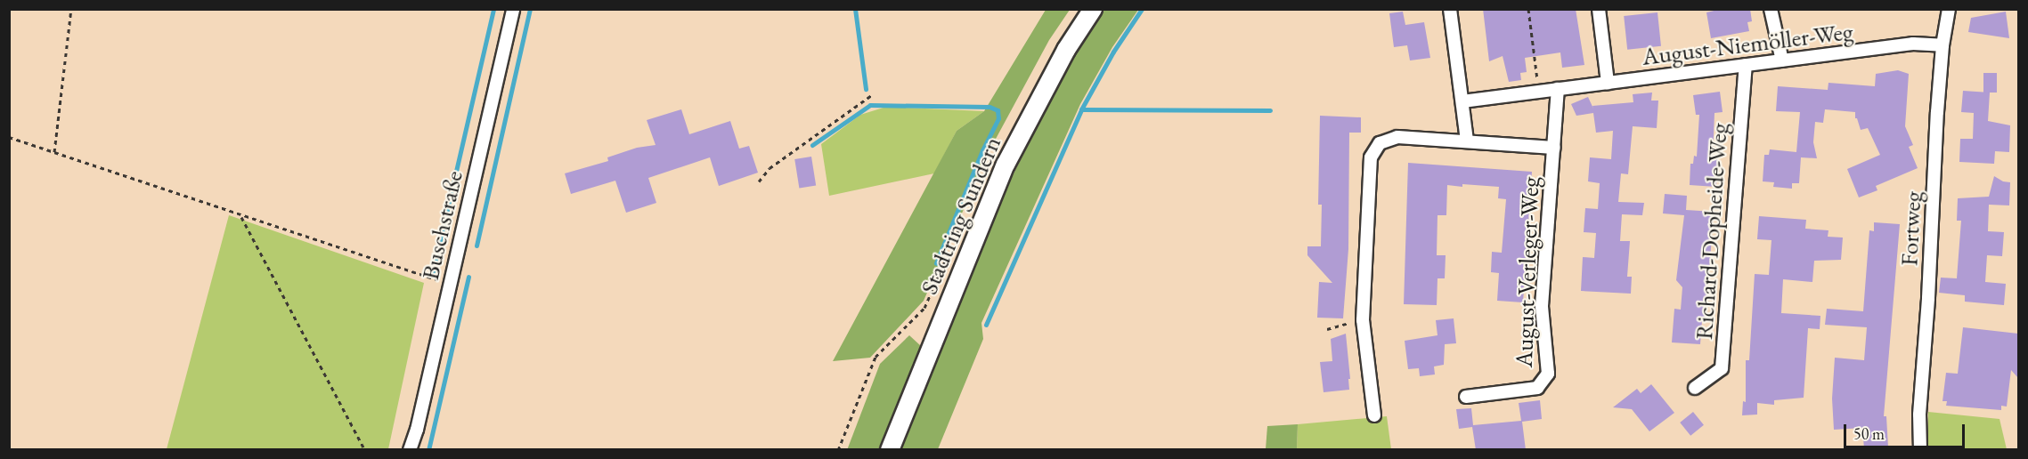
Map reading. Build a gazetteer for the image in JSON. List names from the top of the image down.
{
  "streets": {
    "main road": ["Stadtring Sundern"],
    "street": [
      "August-Niemöller-Weg",
      "Buschstraße",
      "Fortweg",
      "Richard-Dopheide-Weg",
      "August-Verleger-Weg"
    ]
  },
  "crossings": [
    ["August-Niemöller-Weg", "Fortweg"],
    ["August-Niemöller-Weg", "Richard-Dopheide-Weg"]
  ],
  "scale_bar": "50 m"
}
